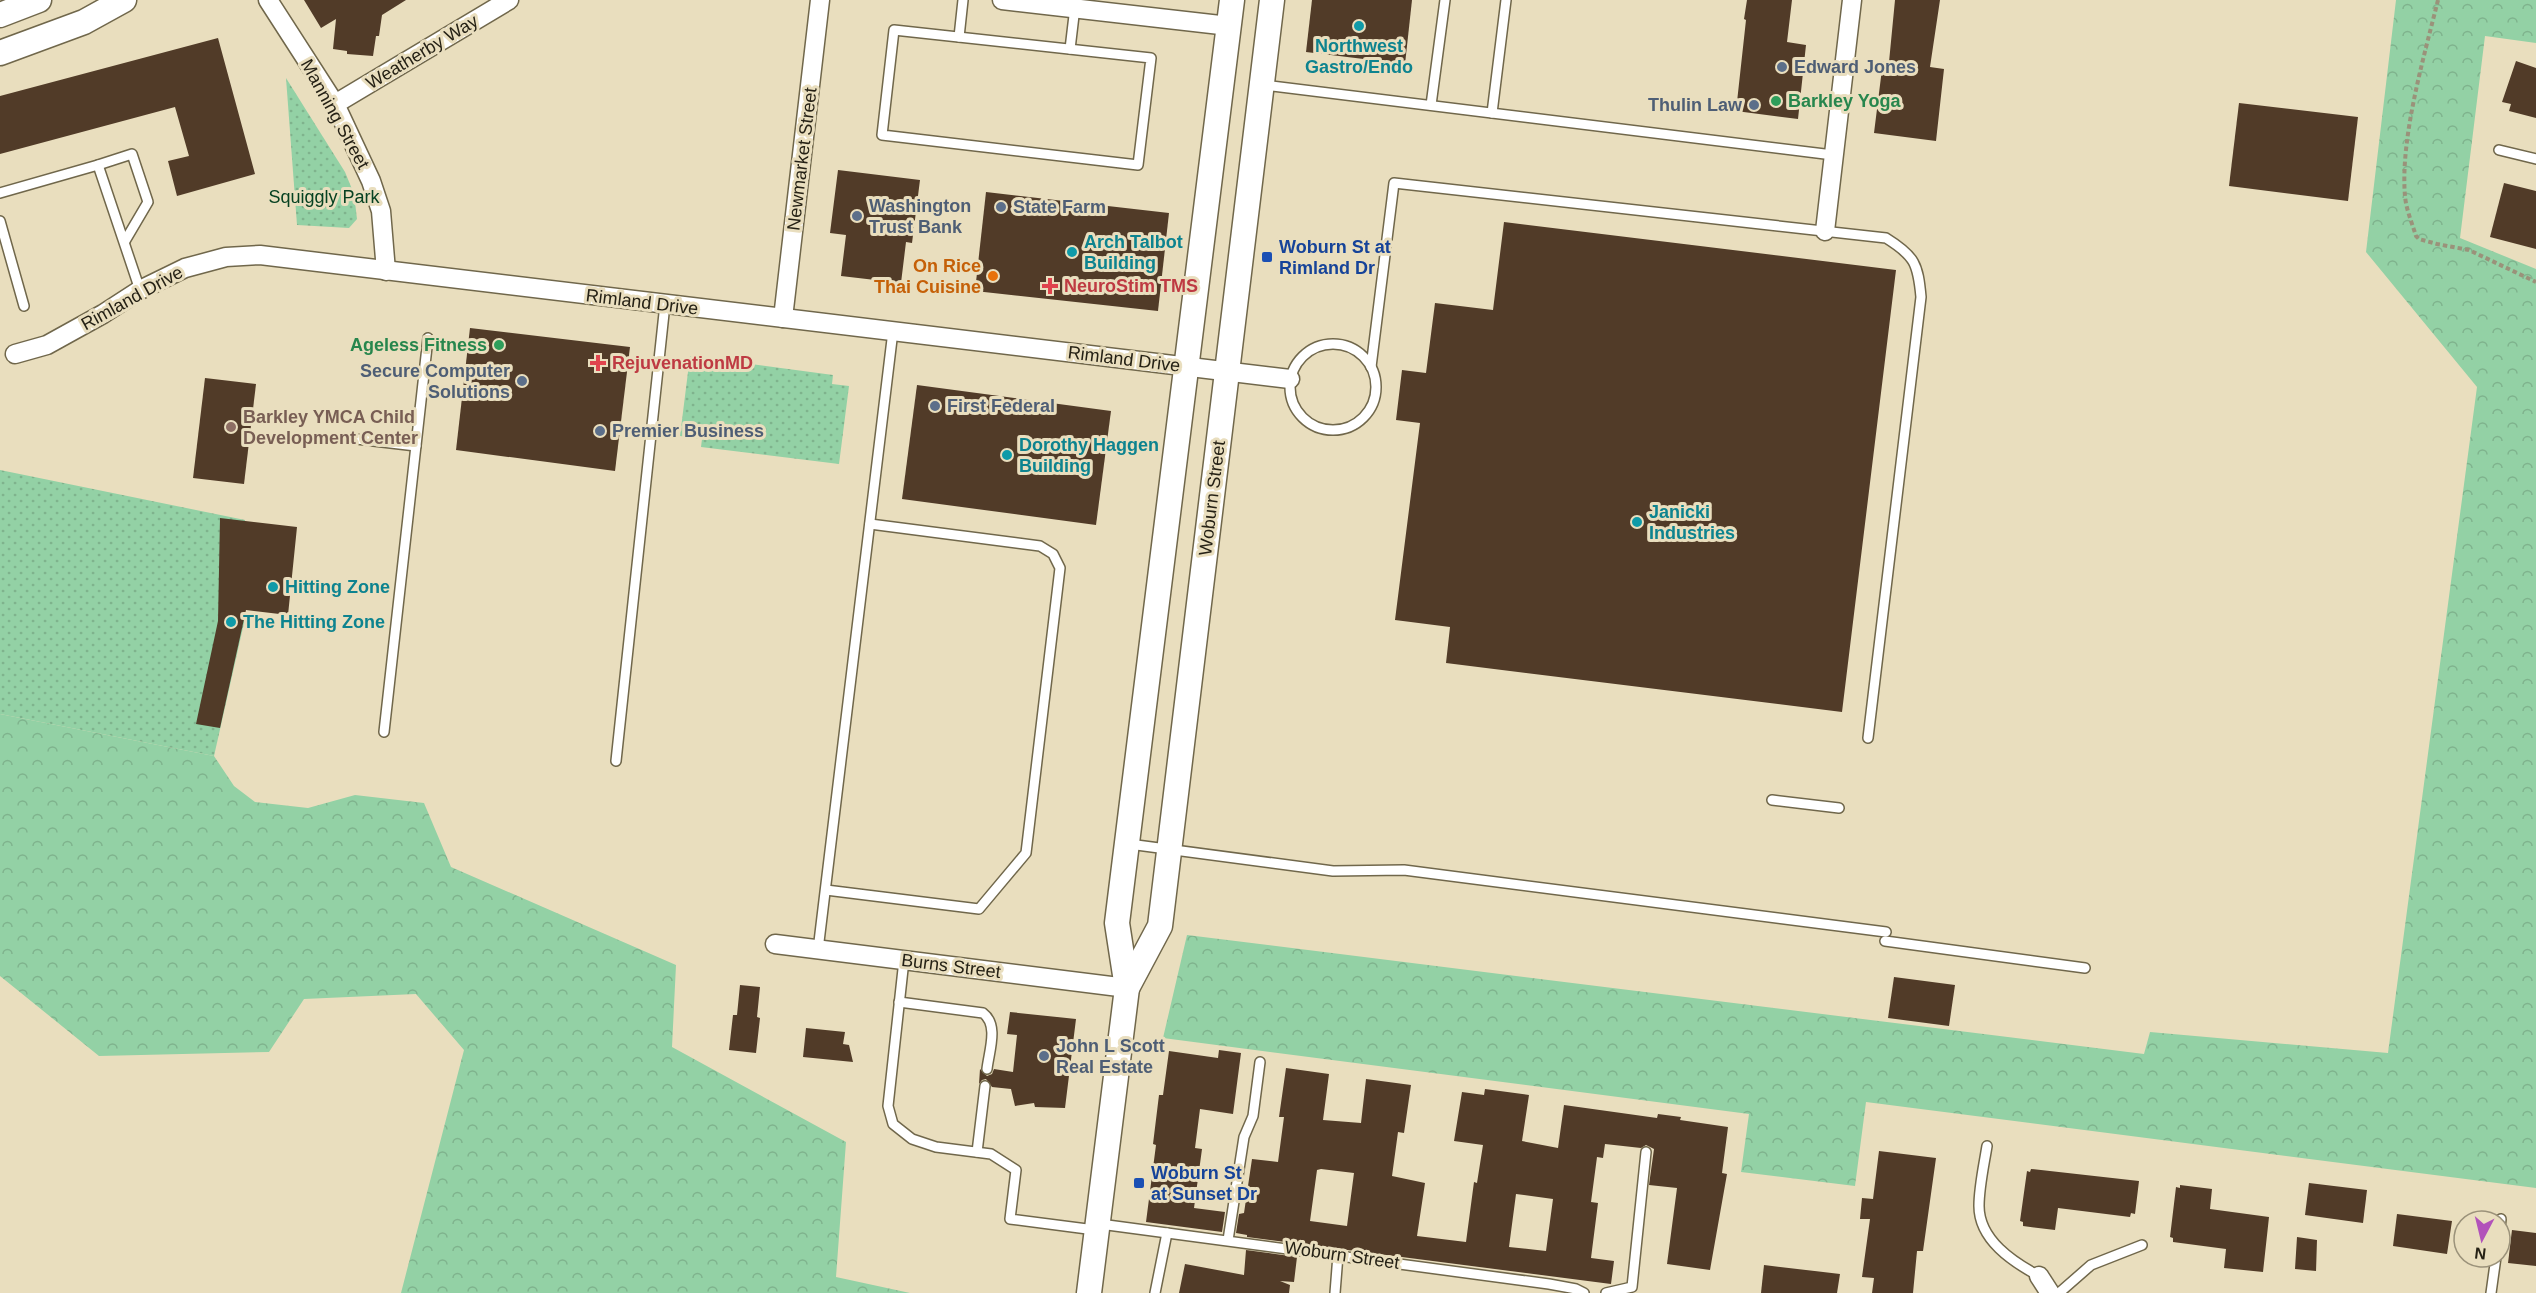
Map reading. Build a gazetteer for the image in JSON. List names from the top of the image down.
{
  "streets": {
    "main road": ["Woburn Street"],
    "street": [
      "Weatherby Way",
      "Manning Street",
      "Newmarket Street",
      "Rimland Drive",
      "Burns Street"
    ]
  },
  "crossings": [
    ["Weatherby Way", "Manning Street"],
    ["Manning Street", "Rimland Drive"],
    ["Newmarket Street", "Rimland Drive"],
    ["Rimland Drive", "Woburn Street"],
    ["Woburn Street", "Burns Street"]
  ],
  "parks": ["Squiggly Park"],
  "places": {
    "other": [
      "Northwest Gastro/Endo",
      "Edward Jones",
      "Barkley Yoga",
      "Thulin Law",
      "State Farm",
      "Washington Trust Bank",
      "Arch Talbot Building",
      "On Rice Thai Cuisine",
      "Ageless Fitness",
      "Secure Computer Solutions",
      "First Federal",
      "Barkley YMCA Child Development Center",
      "Premier Business",
      "Dorothy Haggen Building",
      "Janicki Industries",
      "Hitting Zone",
      "The Hitting Zone",
      "John L Scott Real Estate"
    ],
    "transit": ["Woburn St at Rimland Dr", "Woburn St at Sunset Dr"],
    "health": ["NeuroStim TMS", "RejuvenationMD"]
  },
  "north": "bottom"
}
